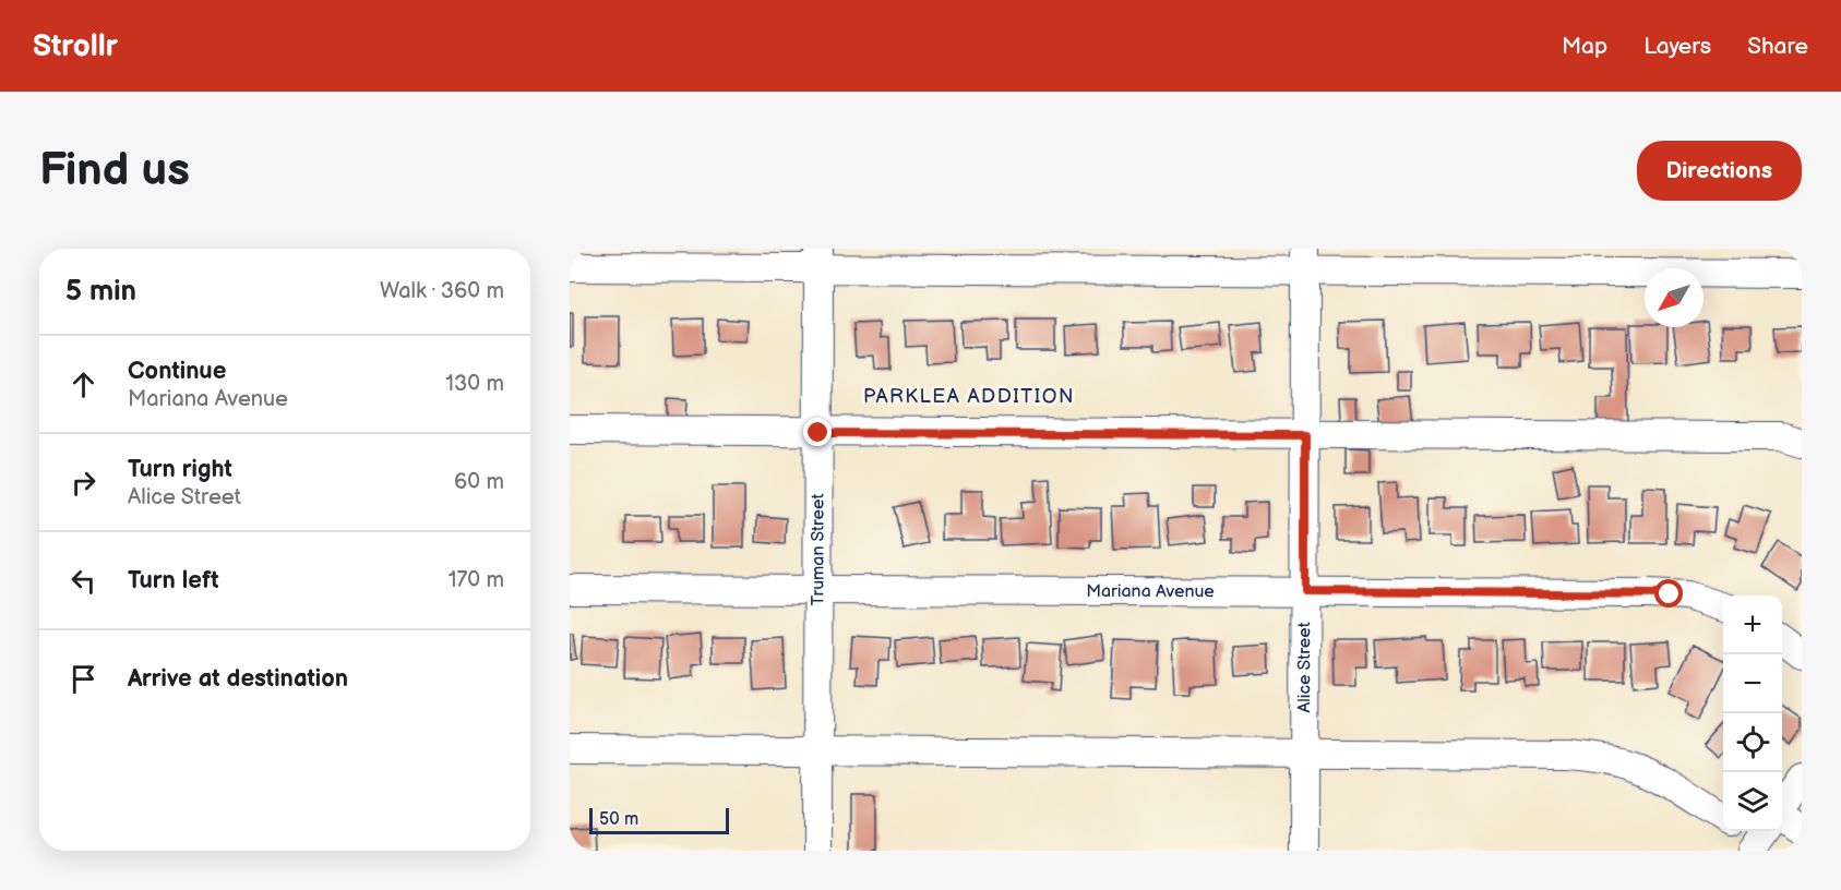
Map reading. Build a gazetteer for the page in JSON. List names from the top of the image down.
{
  "streets": {
    "street": ["Truman Street", "Mariana Avenue", "Alice Street"]
  },
  "crossings": [
    ["Truman Street", "Mariana Avenue"],
    ["Mariana Avenue", "Alice Street"]
  ],
  "districts": ["PARKLEA ADDITION"],
  "scale_bar": "50 m",
  "north": "bottom left",
  "page": {
    "header": "Strollr",
    "nav": ["Map", "Layers", "Share"],
    "buttons": "Directions",
    "title": "Find us",
    "heading": ["5 min", "Walk · 360 m"],
    "list": [
      ["Continue", "Mariana Avenue", "130 m"],
      ["Turn right", "Alice Street", "60 m"],
      ["Turn left", "170 m"],
      "Arrive at destination"
    ],
    "map_buttons": ["+", "−"],
    "scale": "50 m"
  }
}
